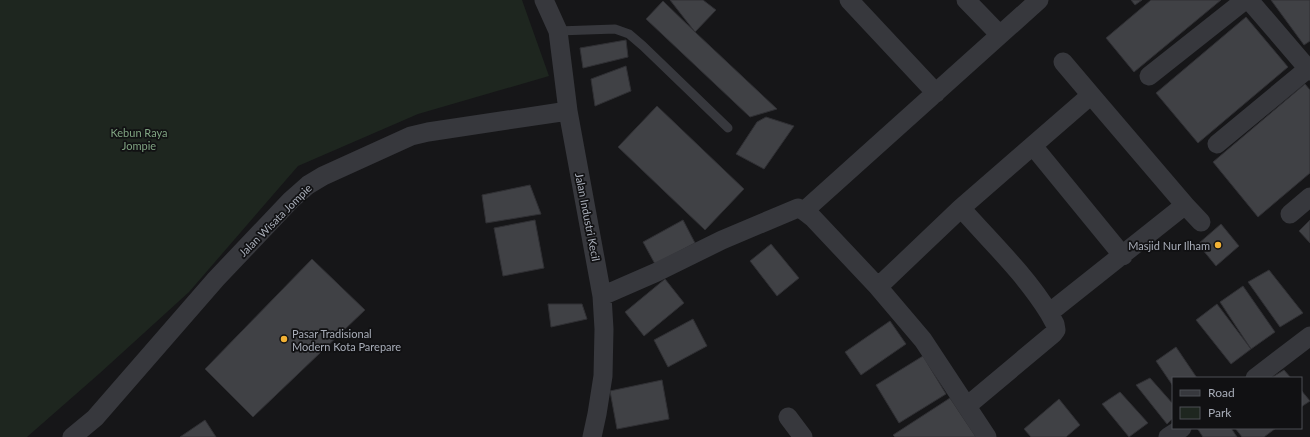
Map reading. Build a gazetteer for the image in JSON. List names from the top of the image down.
{
  "streets": {
    "street": ["Jalan Industri Kecil", "Jalan Wisata Jompie"]
  },
  "crossings": [
    ["Jalan Industri Kecil", "Jalan Wisata Jompie"]
  ],
  "parks": ["Kebun Raya Jompie"],
  "places": ["Masjid Nur Ilham", "Pasar Tradisional Modern Kota Parepare"],
  "legend": ["Road", "Park"]
}
